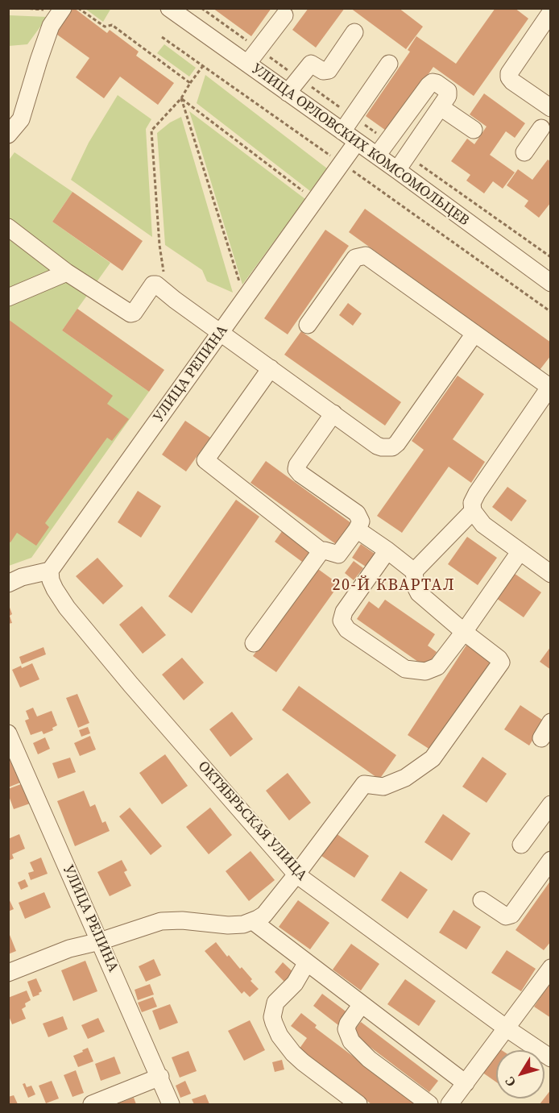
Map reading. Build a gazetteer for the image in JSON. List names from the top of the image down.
{
  "streets": {
    "street": ["УЛИЦА ОРЛОВСКИХ КОМСОМОЛЬЦЕВ", "УЛИЦА РЕПИНА", "ОКТЯБРЬСКАЯ УЛИЦА"]
  },
  "crossings": [
    ["УЛИЦА ОРЛОВСКИХ КОМСОМОЛЬЦЕВ", "УЛИЦА РЕПИНА"],
    ["УЛИЦА РЕПИНА", "ОКТЯБРЬСКАЯ УЛИЦА"]
  ],
  "districts": ["20-Й КВАРТАЛ"],
  "north": "bottom left"
}
